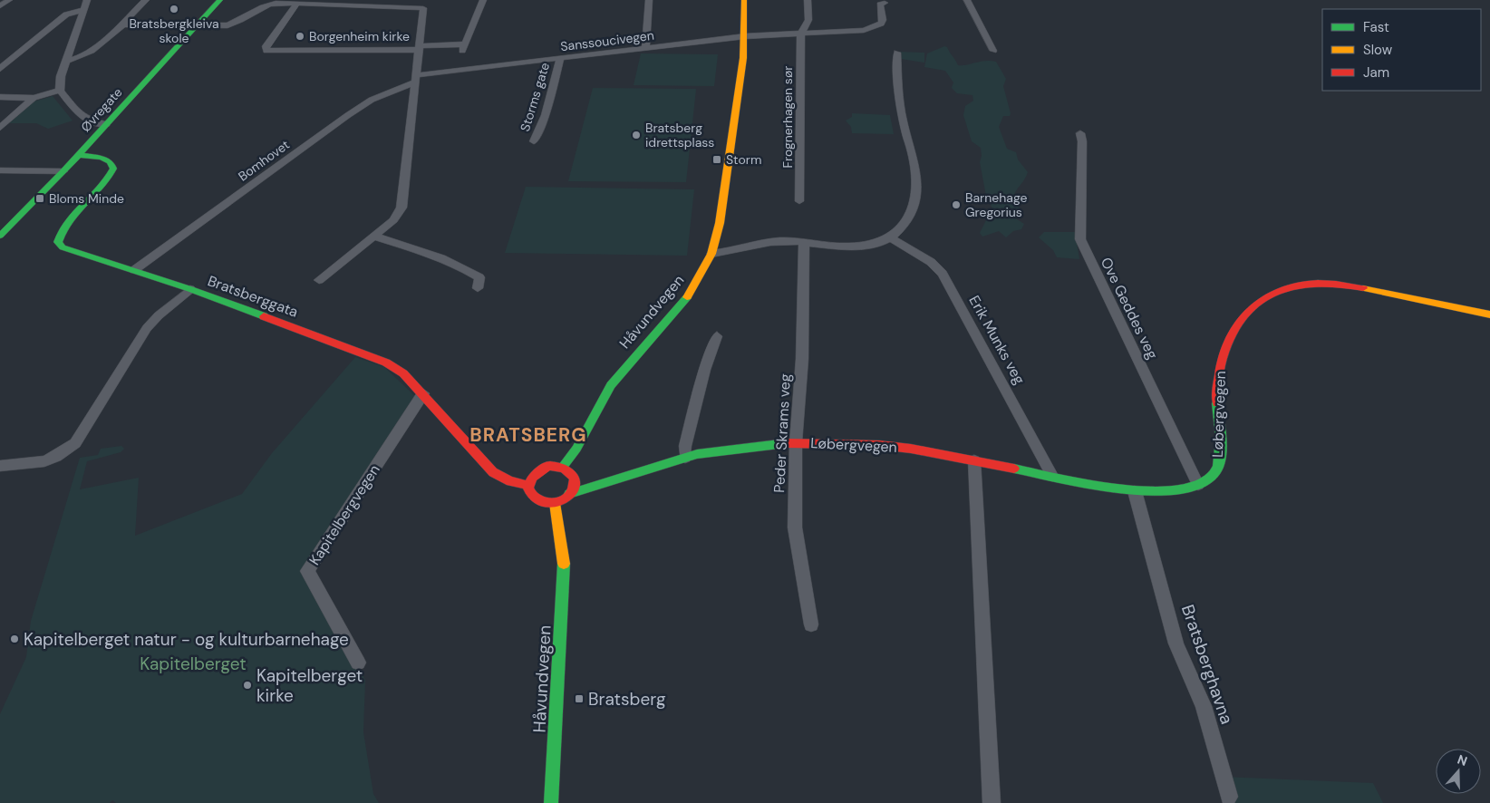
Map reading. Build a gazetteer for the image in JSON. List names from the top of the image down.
{
  "streets": {
    "street": [
      "Sanssoucivegen",
      "Storms gate",
      "Øvregate",
      "Frognerhagen sør",
      "Bomhovet",
      "Bratsberggata",
      "Ove Geddes veg",
      "Håvundvegen",
      "Erik Munks veg",
      "Løbergvegen",
      "Peder Skrams veg",
      "Kapitelbergvegen",
      "Bratsberghavna"
    ]
  },
  "crossings": [
    ["Sanssoucivegen", "Storms gate"],
    ["Sanssoucivegen", "Frognerhagen sør"],
    ["Sanssoucivegen", "Bomhovet"],
    ["Sanssoucivegen", "Håvundvegen"],
    ["Øvregate", "Bratsberggata"],
    ["Bomhovet", "Bratsberggata"],
    ["Bratsberggata", "Håvundvegen"],
    ["Bratsberggata", "Løbergvegen"],
    ["Bratsberggata", "Kapitelbergvegen"],
    ["Ove Geddes veg", "Løbergvegen"],
    ["Håvundvegen", "Løbergvegen"],
    ["Erik Munks veg", "Løbergvegen"],
    ["Løbergvegen", "Peder Skrams veg"],
    ["Løbergvegen", "Bratsberghavna"]
  ],
  "districts": ["BRATSBERG"],
  "parks": ["Kapitelberget"],
  "places": {
    "other": [
      "Bratsbergkleiva skole",
      "Borgenheim kirke",
      "Bratsberg idrettsplass",
      "Barnehage Gregorius",
      "Kapitelberget natur - og kulturbarnehage",
      "Kapitelberget kirke"
    ],
    "transit": ["Storm", "Bloms Minde", "Bratsberg"]
  },
  "legend": ["Fast", "Slow", "Jam"],
  "north": "top"
}
